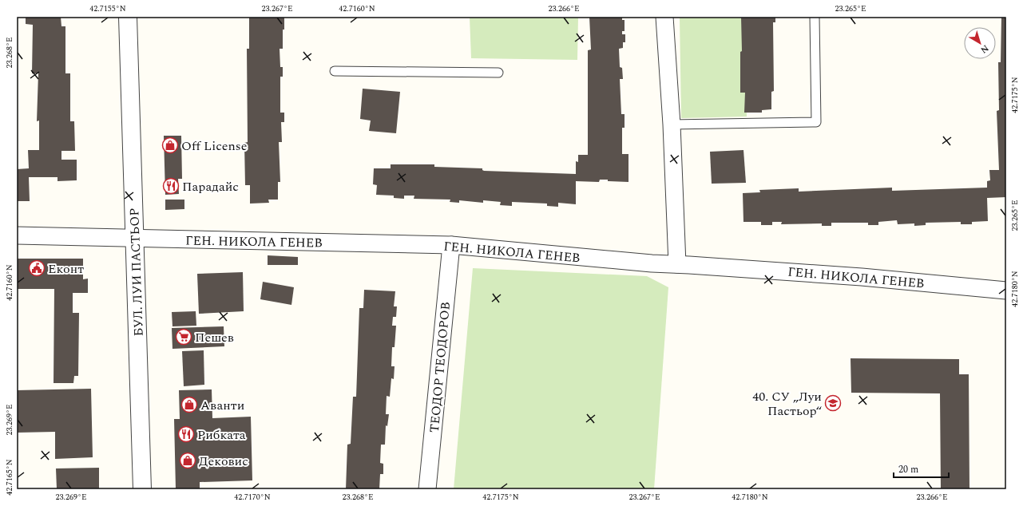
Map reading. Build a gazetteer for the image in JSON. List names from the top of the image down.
{
  "streets": {
    "street": ["ГЕН. НИКОЛА ГЕНЕВ", "БУЛ. ЛУИ ПАСТЬОР", "ТЕОДОР ТЕОДОРОВ"]
  },
  "crossings": [
    ["ГЕН. НИКОЛА ГЕНЕВ", "БУЛ. ЛУИ ПАСТЬОР"],
    ["ГЕН. НИКОЛА ГЕНЕВ", "ТЕОДОР ТЕОДОРОВ"]
  ],
  "places": {
    "shop": ["Off License", "Аванти", "Дековис"],
    "restaurant": ["Парадайс", "Рибката"],
    "public building": ["Еконт"],
    "supermarket": ["Пешев"],
    "school or university": ["40. СУ „Луи Пастьор“"]
  },
  "scale_bar": "20 m",
  "north": "bottom right",
  "coordinates": [
    "42.7155°N",
    "23.267°E",
    "42.7160°N",
    "23.266°E",
    "23.265°E",
    "23.268°E",
    "42.7175°N",
    "42.7180°N",
    "23.269°E",
    "42.7165°N",
    "42.7170°N"
  ]
}
